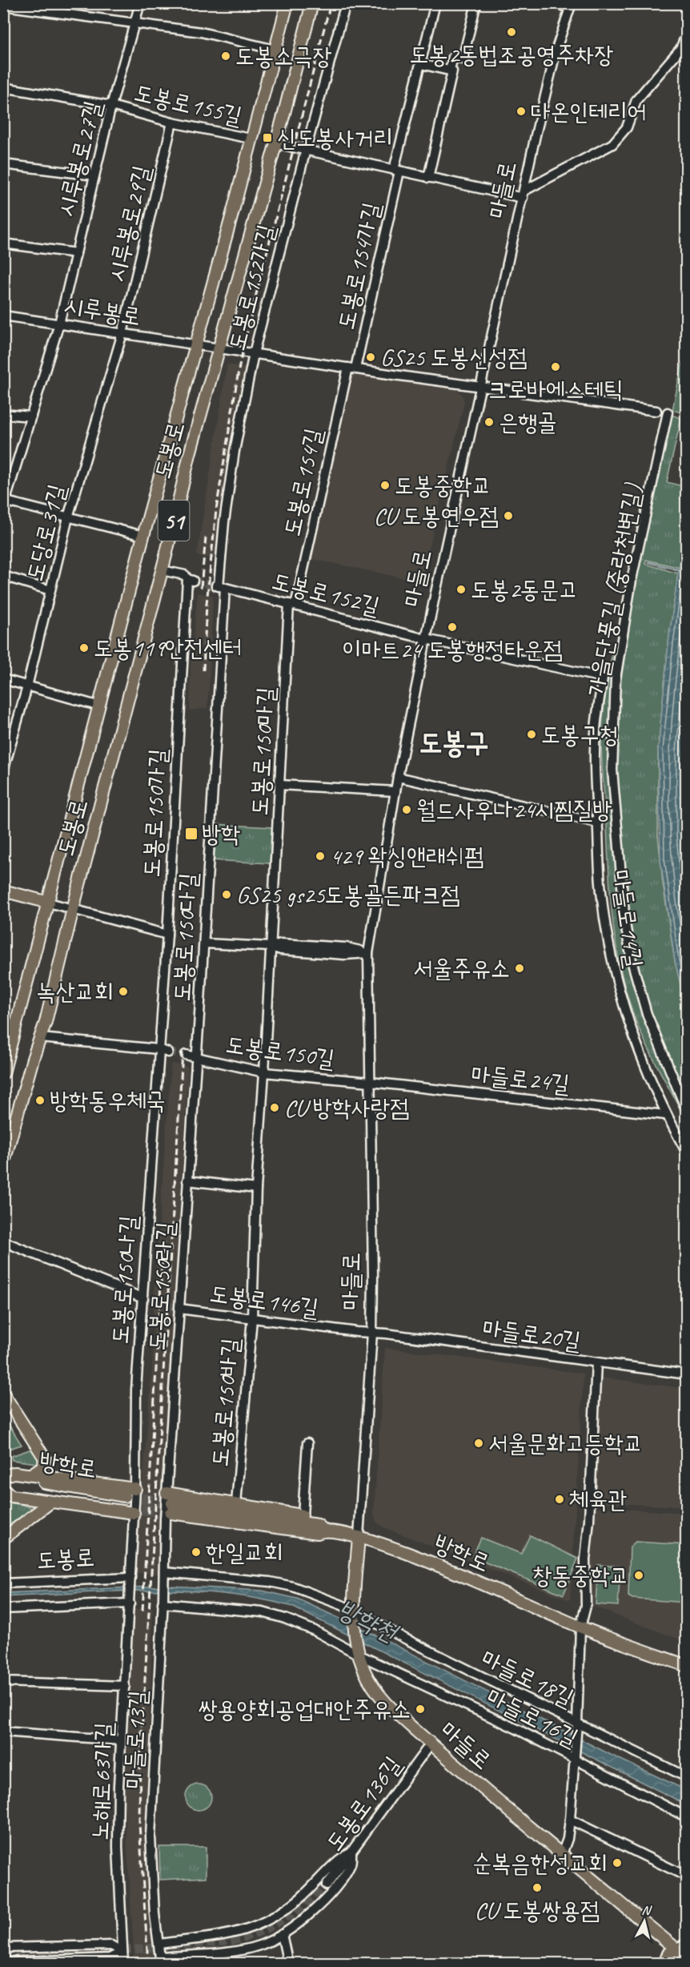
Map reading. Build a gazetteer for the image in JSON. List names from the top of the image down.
{
  "streets": {
    "main road": [
      "마들로",
      "도봉로",
      "51",
      "방학로"
    ],
    "street": [
      "도봉로155길",
      "시루봉로27길",
      "시루봉로29길",
      "도봉로154가길",
      "도봉로152가길",
      "시루봉로",
      "도봉로154길",
      "도당로31길",
      "가을단풍길 (중랑천변길)",
      "도봉로152길",
      "도봉로150마길",
      "도봉로150가길",
      "마들로14길",
      "도봉로150다길",
      "도봉로150길",
      "마들로24길",
      "도봉로150나길",
      "도봉로150라길",
      "도봉로146길",
      "마들로20길",
      "도봉로150바길",
      "마들로18길",
      "마들로16길",
      "마들로13길",
      "노해로63가길",
      "도봉로136길"
    ]
  },
  "crossings": [
    ["도봉로155길", "시루봉로27길"],
    ["도봉로155길", "시루봉로29길"],
    ["도봉로155길", "도봉로"],
    ["시루봉로27길", "시루봉로"],
    ["마들로", "도봉로152길"],
    ["마들로", "마들로14길"],
    ["마들로", "도봉로150길"],
    ["마들로", "마들로24길"],
    ["마들로", "도봉로146길"],
    ["마들로", "마들로20길"],
    ["마들로", "방학로"],
    ["마들로", "마들로18길"],
    ["마들로", "마들로16길"],
    ["마들로", "도봉로136길"],
    ["시루봉로29길", "시루봉로"],
    ["시루봉로29길", "도당로31길"],
    ["도봉로154가길", "도봉로154길"],
    ["도봉로152가길", "도봉로152길"],
    ["도봉로152가길", "도봉로150다길"],
    ["시루봉로", "도봉로"],
    ["시루봉로", "도당로31길"],
    ["도봉로", "도봉로150가길"],
    ["도봉로", "노해로63가길"],
    ["도봉로154길", "도봉로152길"],
    ["도봉로154길", "도봉로150마길"],
    ["도봉로152길", "도봉로150마길"],
    ["도봉로152길", "도봉로150다길"],
    ["도봉로150마길", "도봉로150길"],
    ["도봉로150마길", "도봉로150바길"],
    ["도봉로150가길", "도봉로150나길"],
    ["마들로14길", "마들로24길"],
    ["도봉로150다길", "도봉로150길"],
    ["도봉로150다길", "도봉로150라길"],
    ["도봉로150길", "마들로24길"],
    ["도봉로150길", "도봉로150라길"],
    ["도봉로150길", "도봉로150바길"],
    ["도봉로150라길", "도봉로146길"],
    ["도봉로150라길", "방학로"],
    ["도봉로150라길", "마들로13길"],
    ["도봉로146길", "마들로20길"],
    ["도봉로146길", "도봉로150바길"],
    ["방학로", "마들로13길"]
  ],
  "districts": ["도봉구"],
  "water": ["방학천"],
  "places": {
    "other": [
      "도봉2동법조공영주차장",
      "도봉소극장",
      "다온인테리어",
      "GS25 도봉신성점",
      "크로바에스테틱",
      "은행골",
      "도봉중학교",
      "CU 도봉연우점",
      "도봉2동문고",
      "이마트24 도봉행정타운점",
      "도봉119안전센터",
      "도봉구청",
      "월드사우나24시찜질방",
      "429 왁싱앤래쉬펌",
      "GS25 gs25도봉골든파크점",
      "서울주유소",
      "녹산교회",
      "방학동우체국",
      "CU 방학사랑점",
      "서울문화고등학교",
      "체육관",
      "한일교회",
      "창동중학교",
      "쌍용양회공업대안주유소",
      "순복음한성교회",
      "CU 도봉쌍용점"
    ],
    "transit": ["신도봉사거리", "방학"]
  },
  "north": "top"
}
